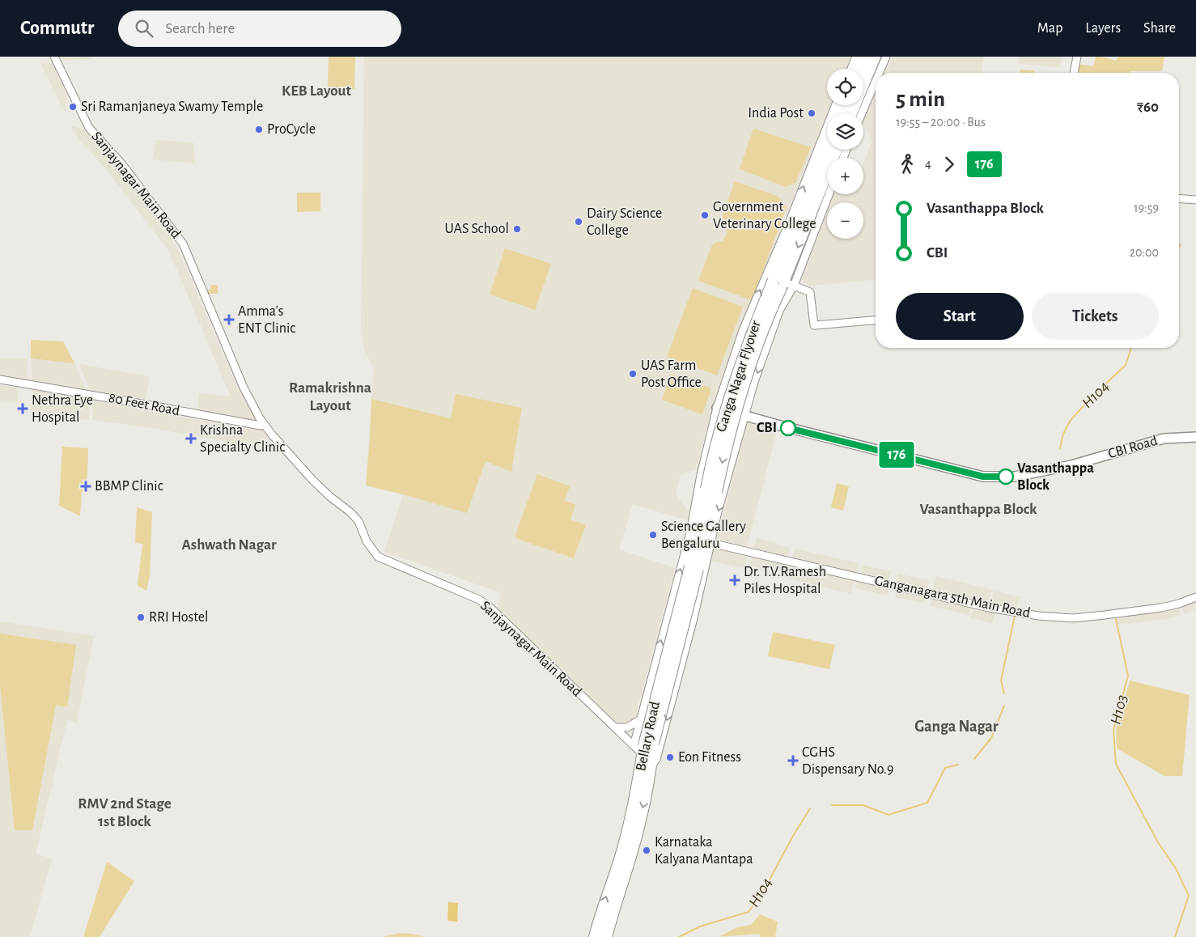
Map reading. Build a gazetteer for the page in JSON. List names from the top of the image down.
{
  "streets": {
    "highway": ["Ganga Nagar Flyover", "Bellary Road"],
    "main road": ["CBI Road"],
    "street": ["Sanjaynagar Main Road", "80 Feet Road", "Ganganagara 5th Main Road"]
  },
  "crossings": [
    ["Sanjaynagar Main Road", "80 Feet Road"],
    ["Sanjaynagar Main Road", "Bellary Road"],
    ["Ganga Nagar Flyover", "Ganganagara 5th Main Road"],
    ["Ganga Nagar Flyover", "Bellary Road"],
    ["Ganganagara 5th Main Road", "Bellary Road"]
  ],
  "districts": [
    "KEB Layout",
    "Ramakrishna Layout",
    "Vasanthappa Block",
    "Ashwath Nagar",
    "Ganga Nagar",
    "RMV 2nd Stage 1st Block"
  ],
  "water": ["H104", "H103"],
  "places": {
    "other": [
      "Sri Ramanjaneya Swamy Temple",
      "India Post",
      "ProCycle",
      "Government Veterinary College",
      "Dairy Science College",
      "UAS School",
      "UAS Farm Post Office",
      "CBI",
      "Vasanthappa Block",
      "Science Gallery Bengaluru",
      "RRI Hostel",
      "Eon Fitness",
      "Karnataka Kalyana Mantapa"
    ],
    "health": [
      "Amma's ENT Clinic",
      "Nethra Eye Hospital",
      "Krishna Specialty Clinic",
      "BBMP Clinic",
      "Dr. T.V.Ramesh Piles Hospital",
      "CGHS Dispensary No.9"
    ]
  },
  "lines": ["bus line 176"],
  "page": {
    "header": "Commutr",
    "search": "Search here",
    "nav": ["Map", "Layers", "Share"],
    "on_map": "176",
    "map_buttons": ["+", "−"],
    "heading": ["5 min", "19:55 – 20:00 · Bus", "₹60"],
    "legs": ["4", "176"],
    "list": [
      {
        "name": "Vasanthappa Block",
        "value": "19:59"
      },
      {
        "name": "CBI",
        "value": "20:00"
      }
    ],
    "buttons": ["Start", "Tickets"]
  }
}
